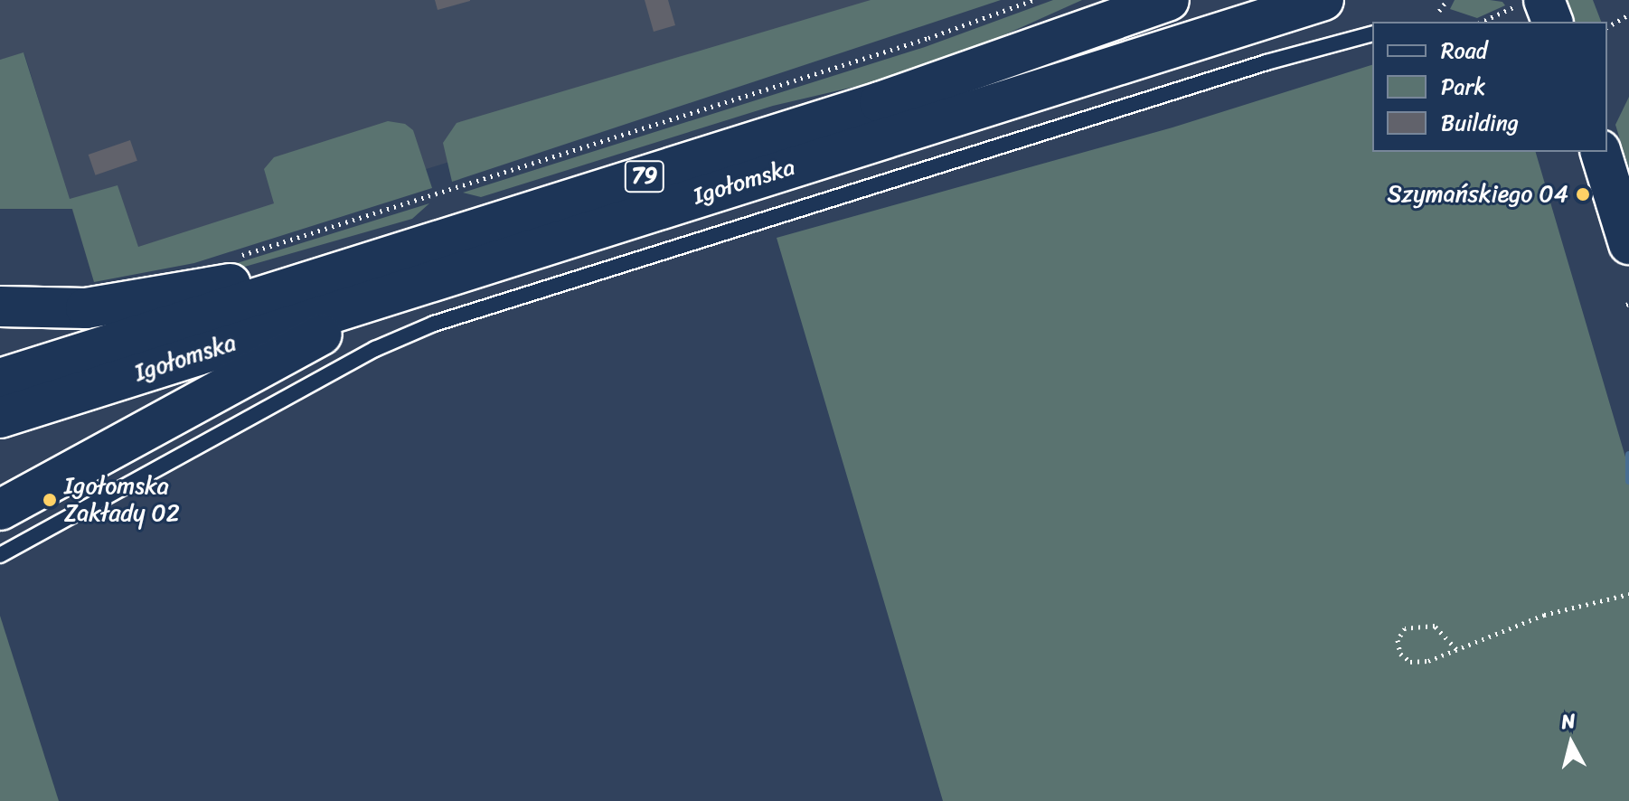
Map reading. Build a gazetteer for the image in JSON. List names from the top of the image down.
{
  "streets": {
    "main road": ["79", "Igołomska"]
  },
  "places": ["Szymańskiego 04", "Igołomska Zakłady 02"],
  "legend": ["Road", "Park", "Building"],
  "north": "top"
}
